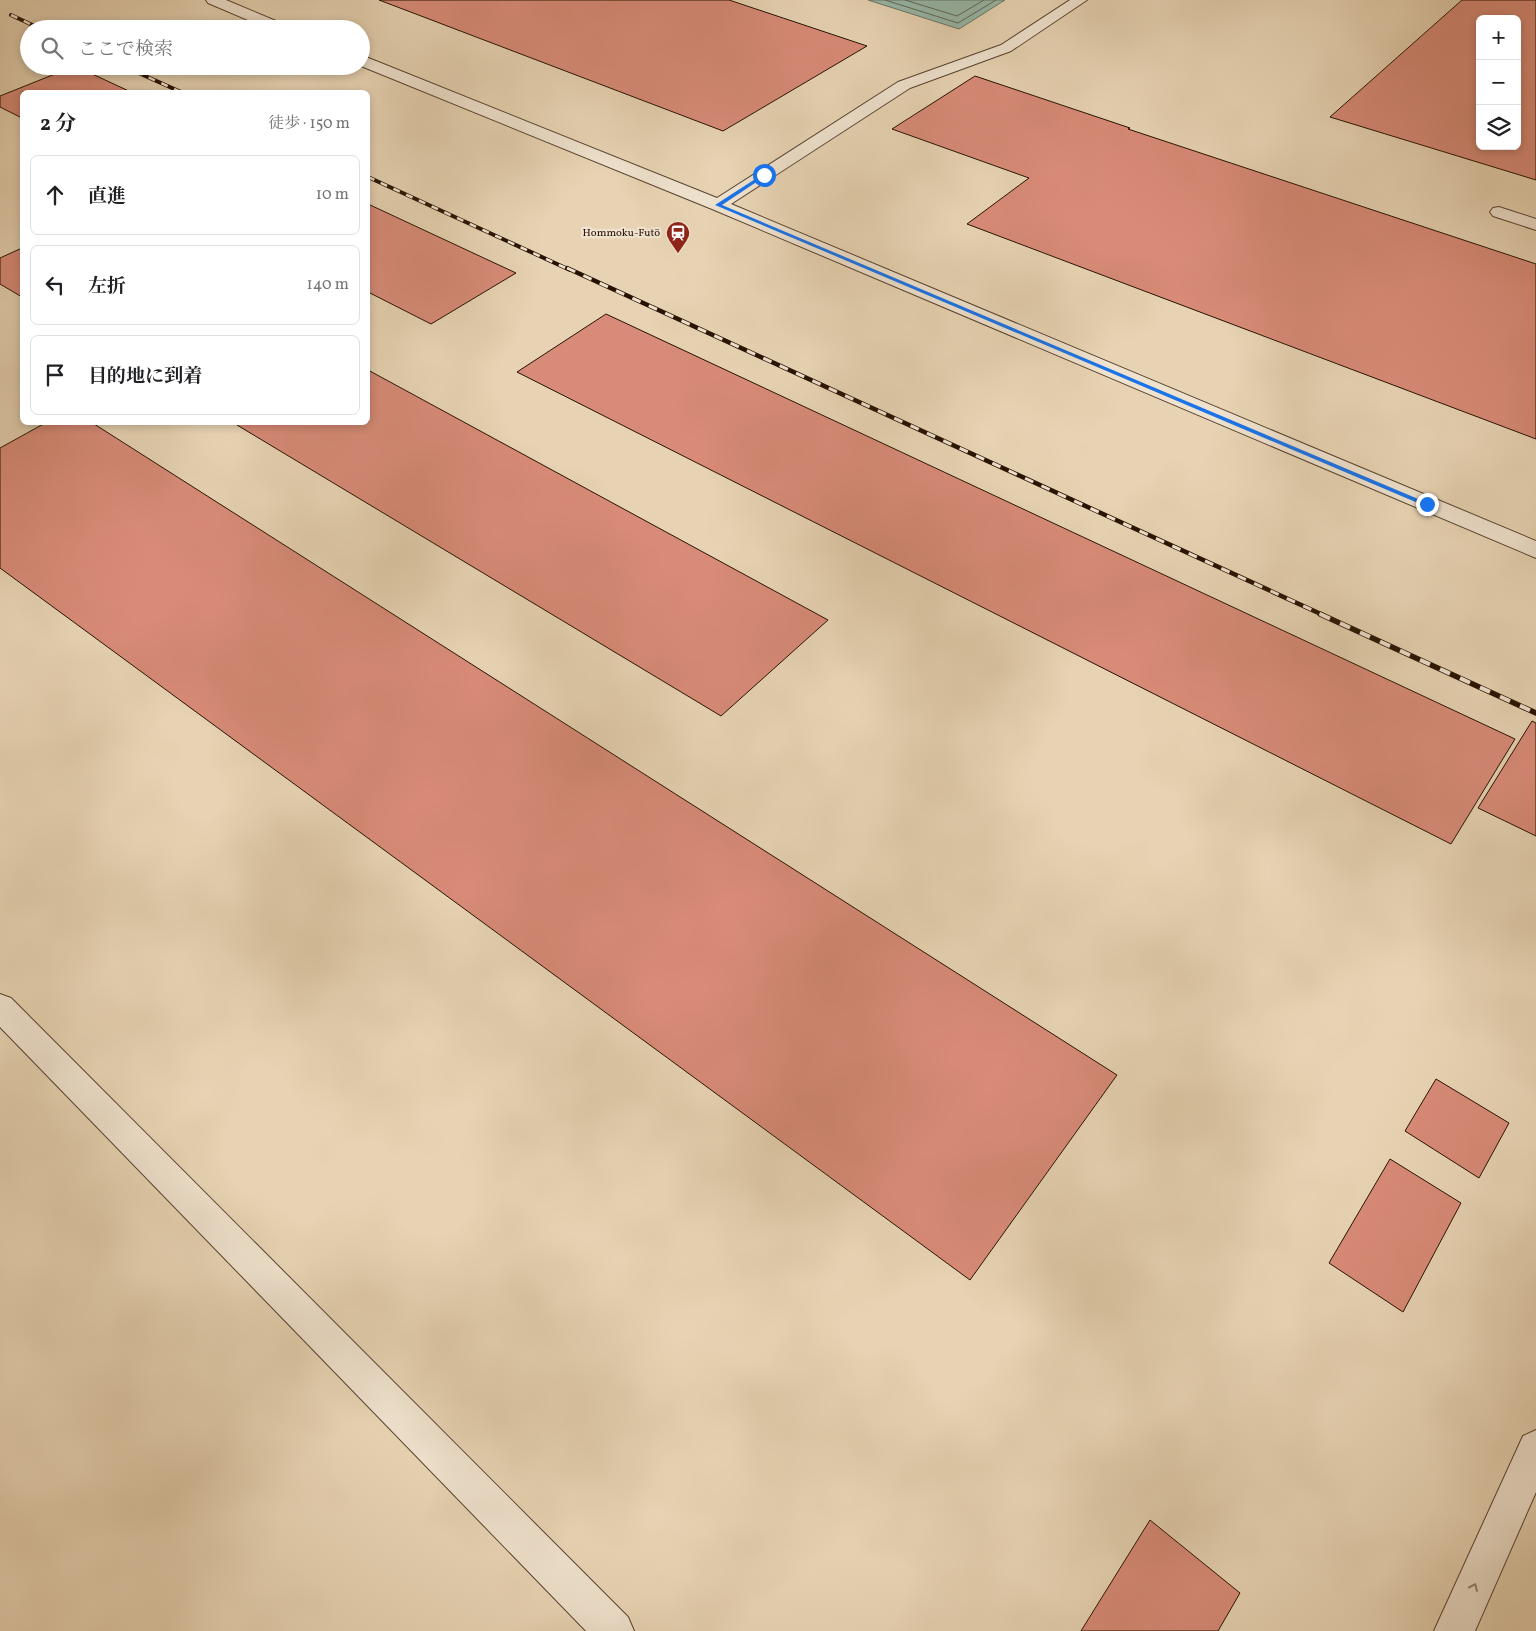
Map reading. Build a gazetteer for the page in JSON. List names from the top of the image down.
{
  "places": {
    "station": ["Hommoku-Futō"]
  },
  "page": {
    "map_buttons": ["+", "−"],
    "search": "ここで検索",
    "heading": ["2 分", "徒歩 · 150 m"],
    "list": [
      ["直進", "10 m"],
      ["左折", "140 m"],
      "目的地に到着"
    ]
  }
}
